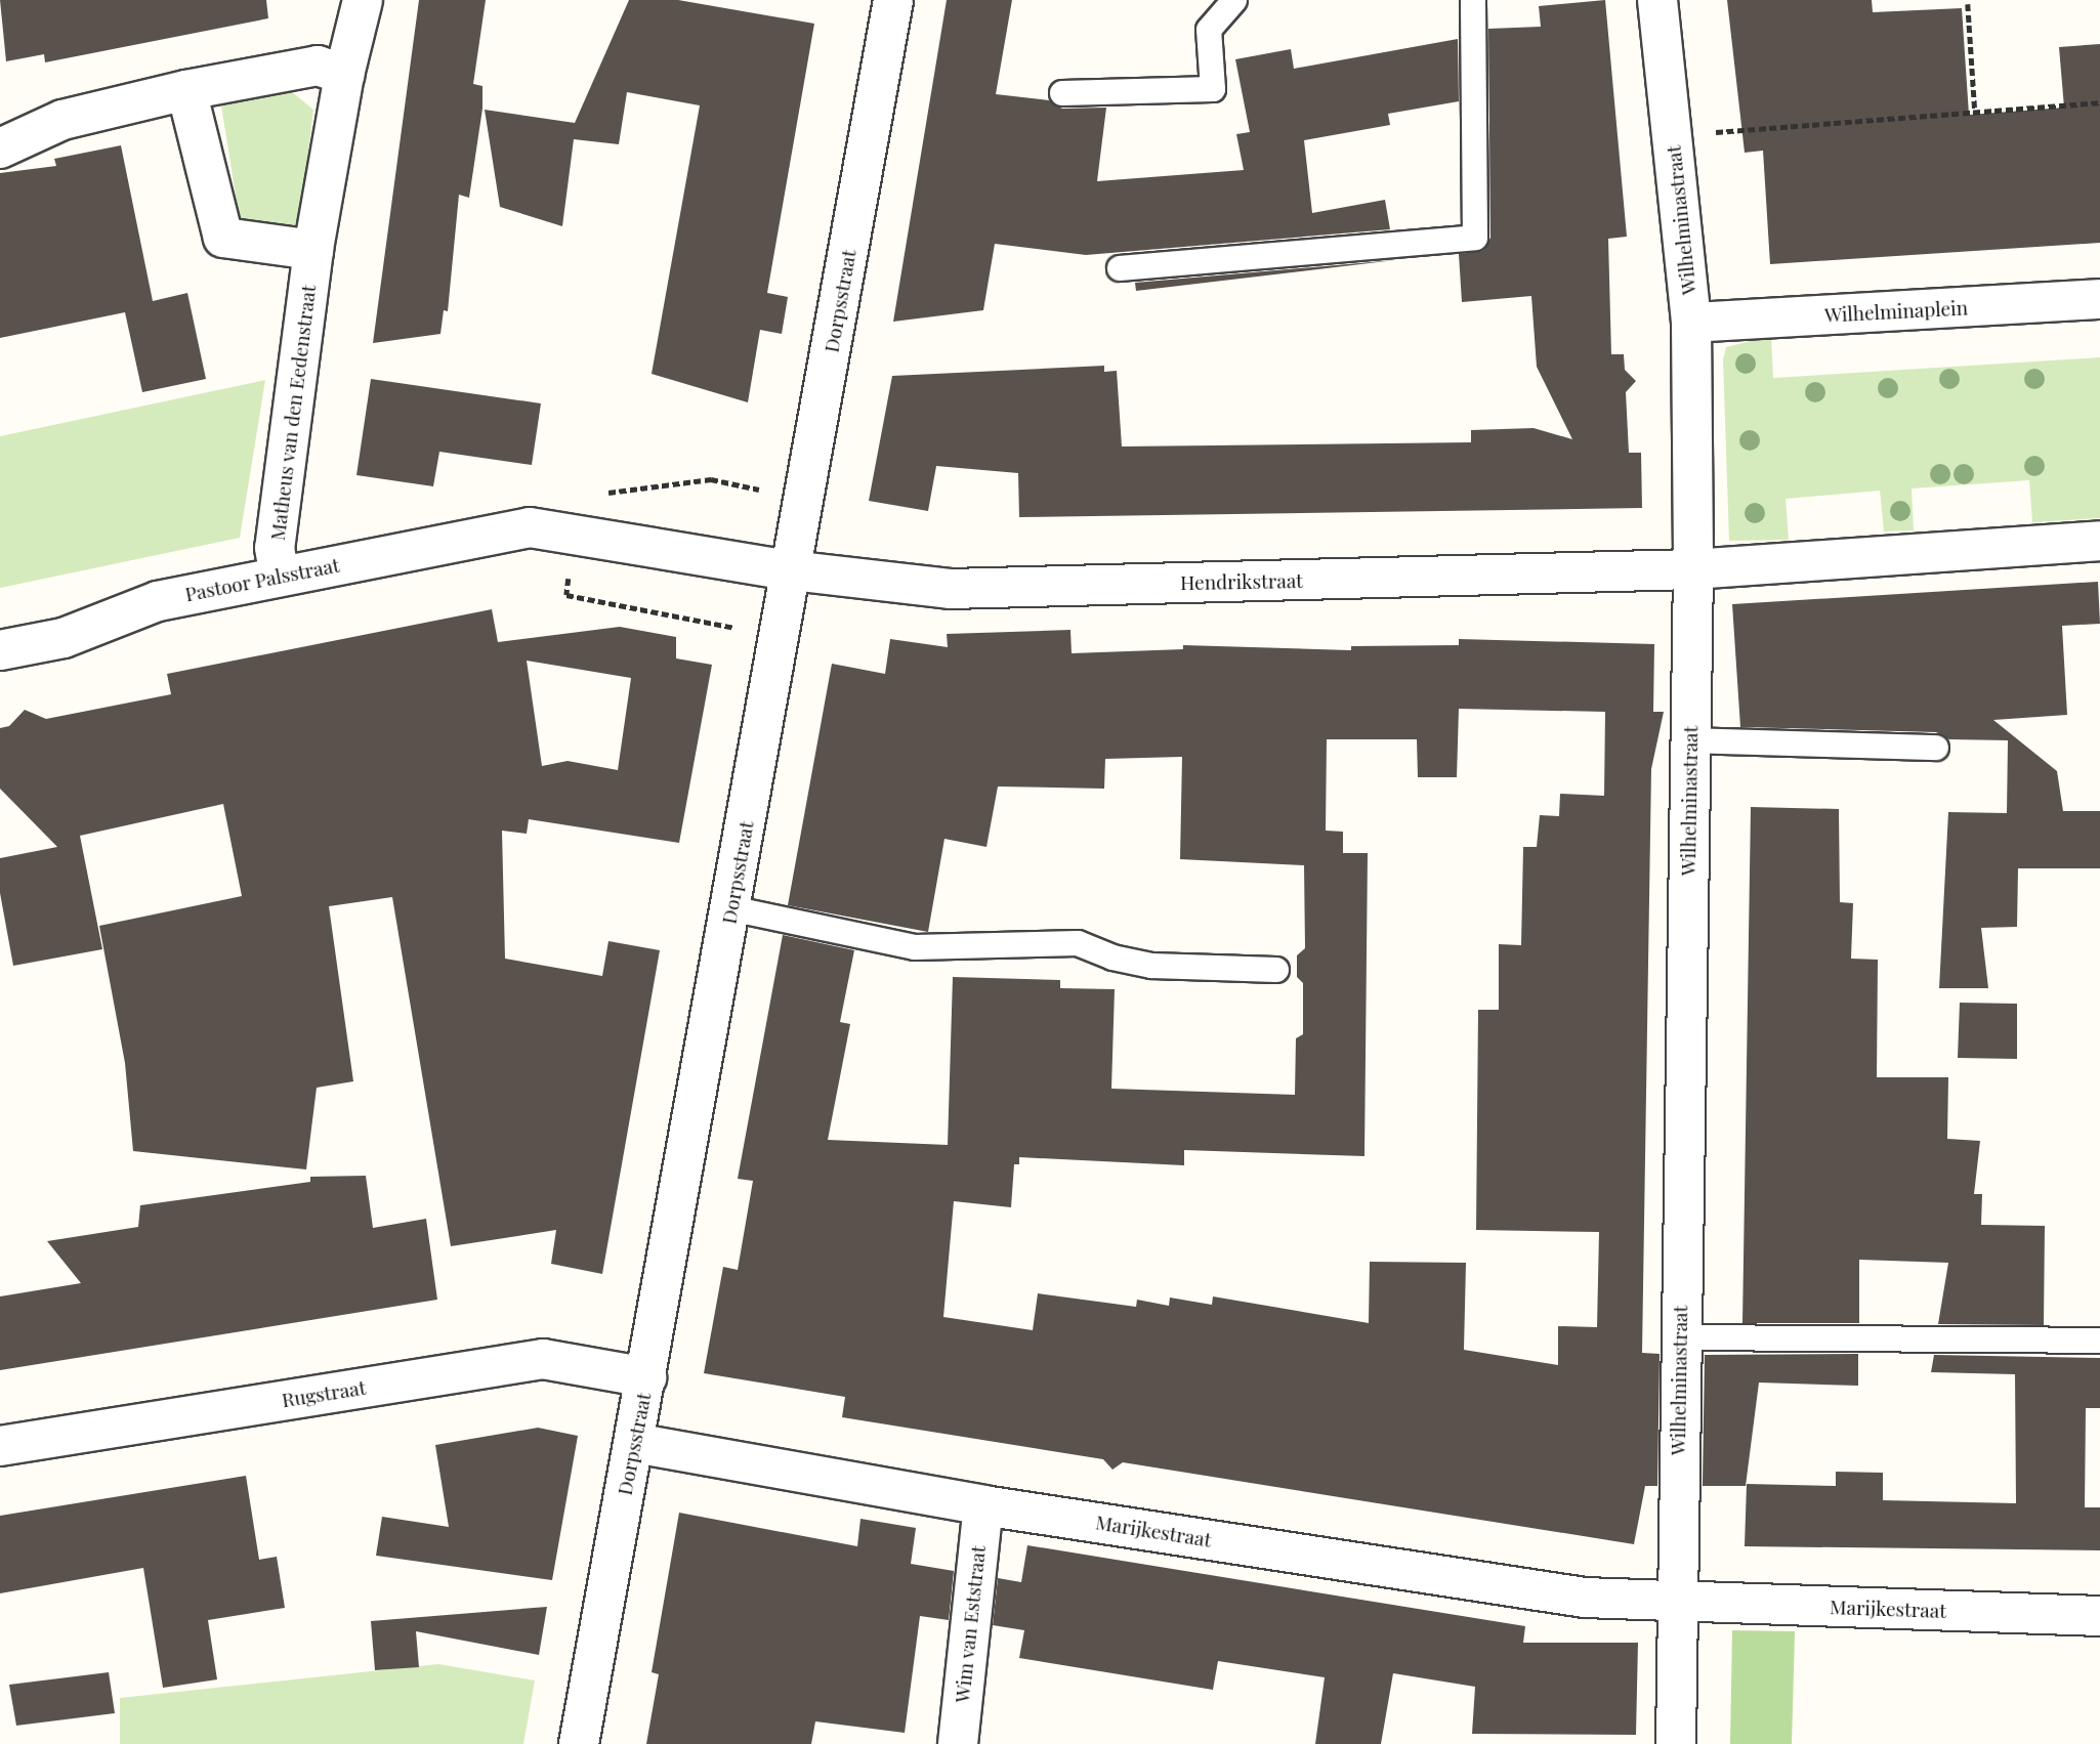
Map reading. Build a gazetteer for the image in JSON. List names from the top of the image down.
{
  "streets": {
    "street": [
      "Wilhelminastraat",
      "Dorpsstraat",
      "Wilhelminaplein",
      "Matheus van den Eedenstraat",
      "Pastoor Palsstraat",
      "Hendrikstraat",
      "Rugstraat",
      "Marijkestraat",
      "Wim van Eststraat"
    ]
  },
  "crossings": [
    ["Wilhelminastraat", "Wilhelminaplein"],
    ["Wilhelminastraat", "Hendrikstraat"],
    ["Wilhelminastraat", "Marijkestraat"],
    ["Dorpsstraat", "Pastoor Palsstraat"],
    ["Dorpsstraat", "Hendrikstraat"],
    ["Dorpsstraat", "Rugstraat"],
    ["Dorpsstraat", "Marijkestraat"],
    ["Matheus van den Eedenstraat", "Pastoor Palsstraat"],
    ["Pastoor Palsstraat", "Hendrikstraat"],
    ["Marijkestraat", "Wim van Eststraat"]
  ]
}
